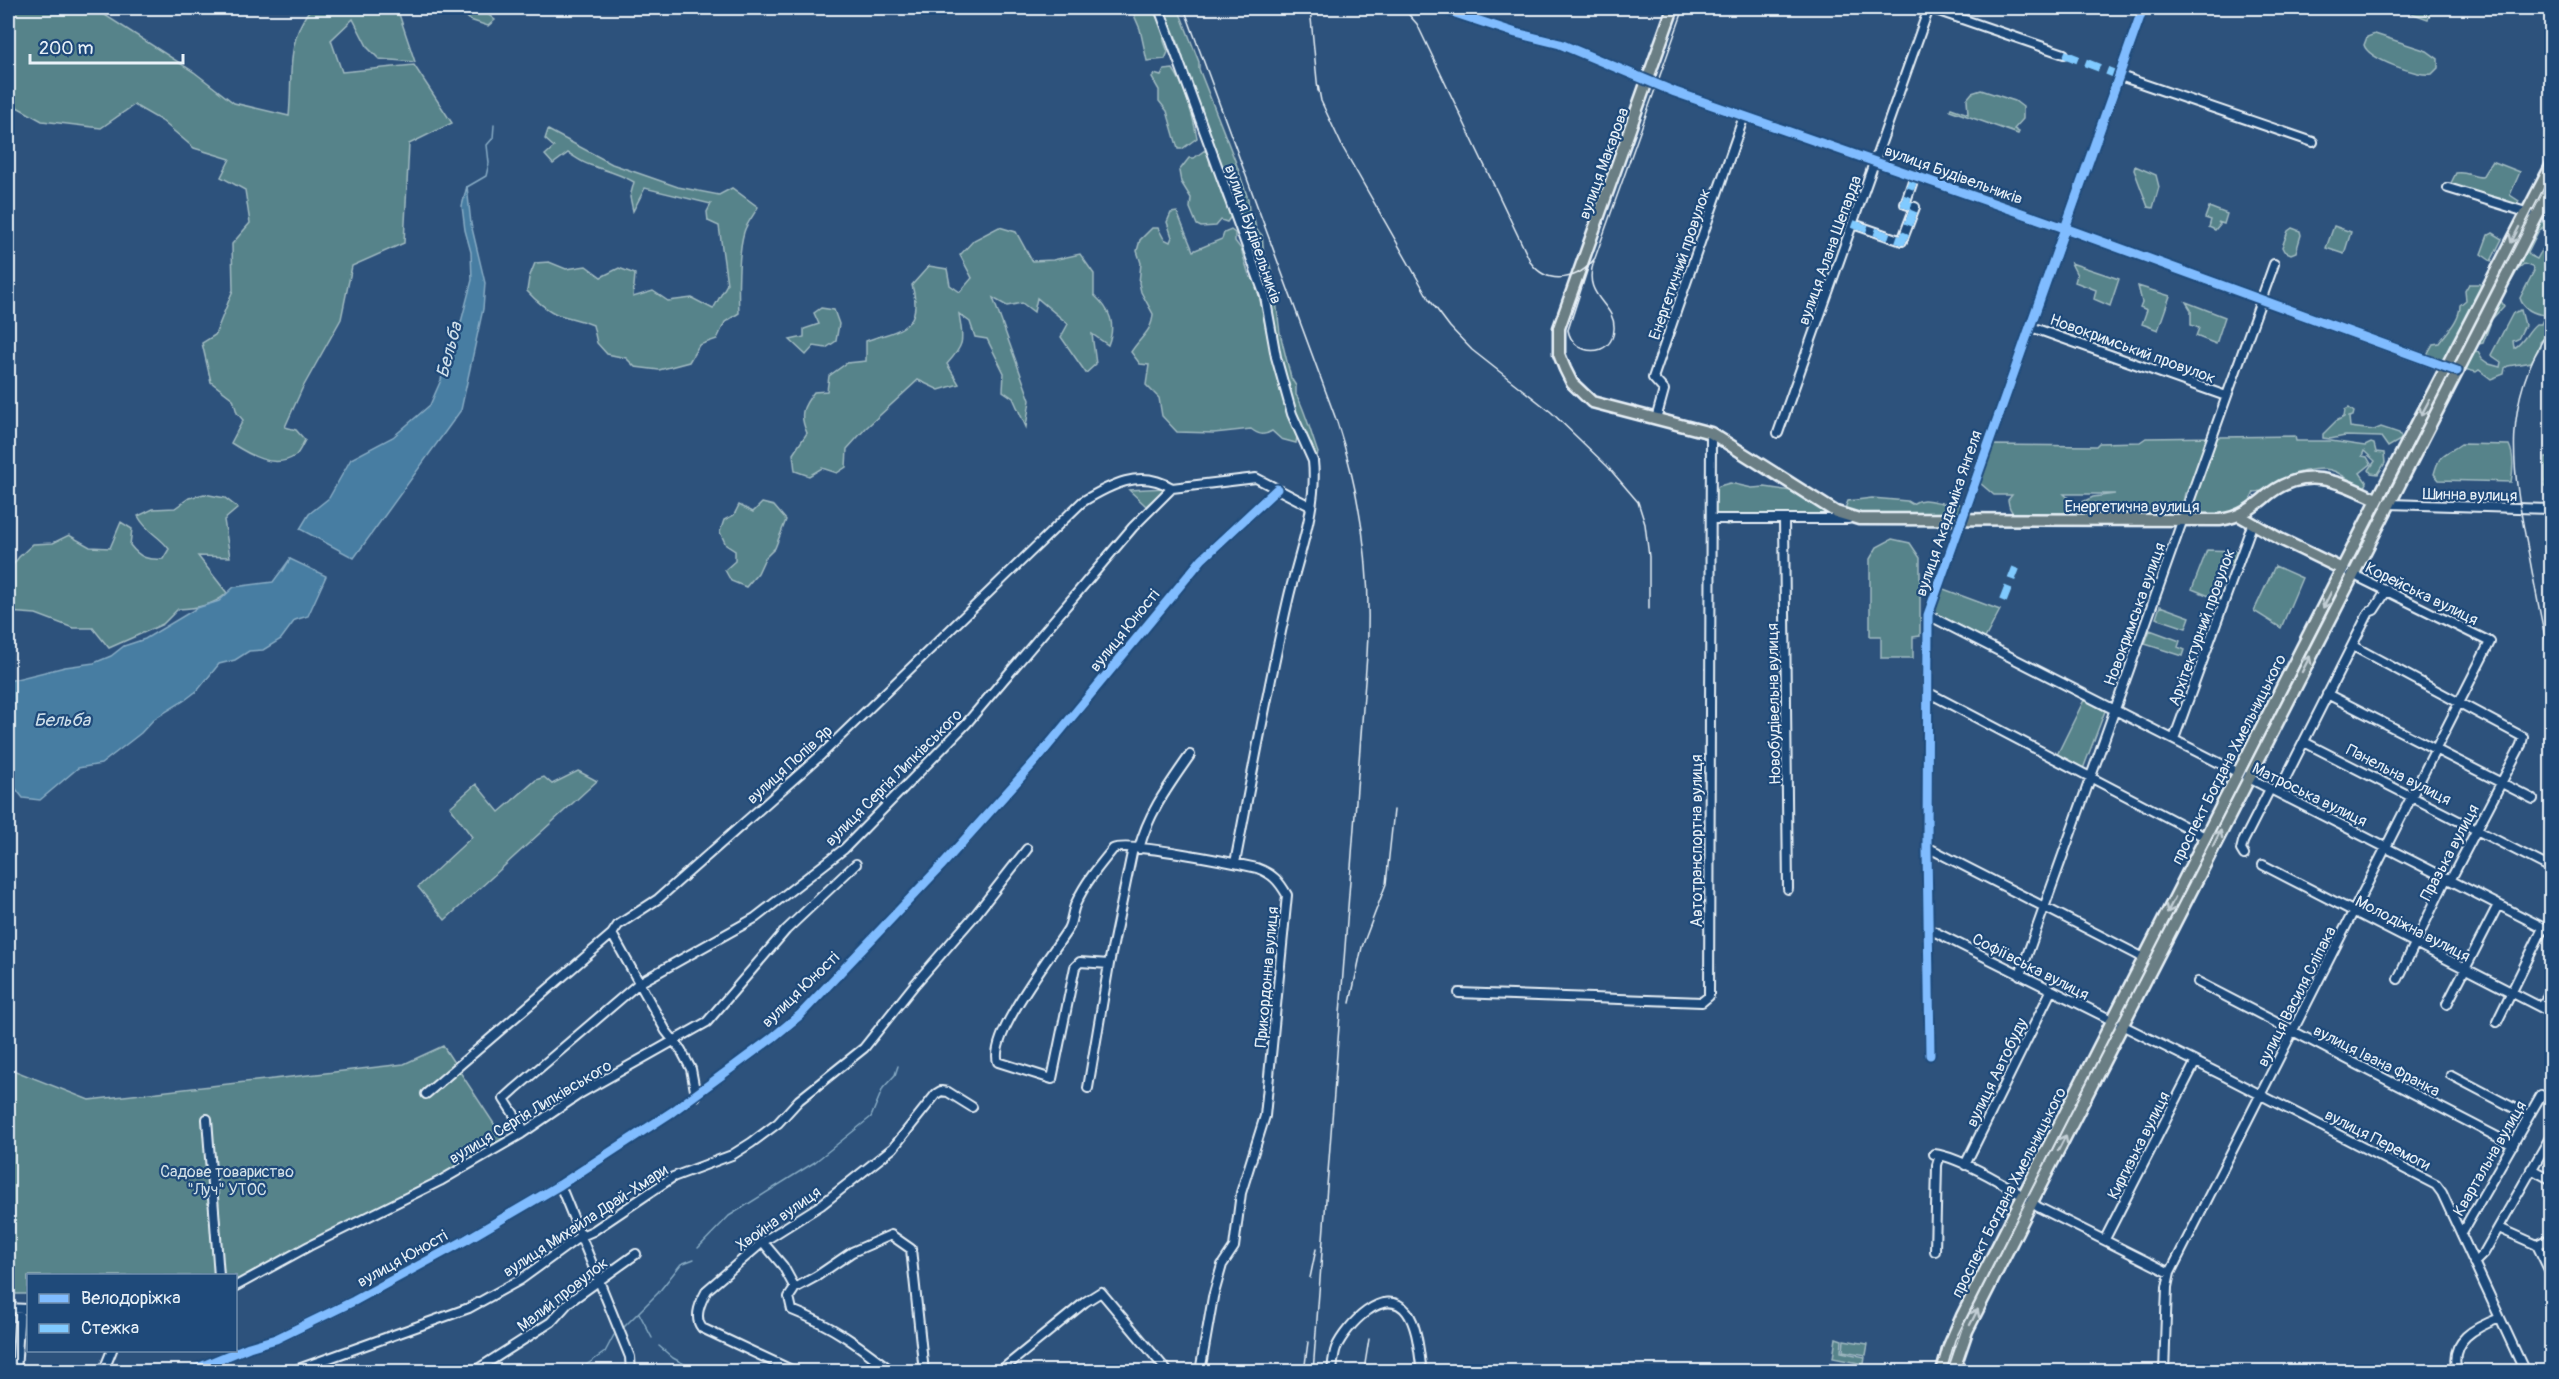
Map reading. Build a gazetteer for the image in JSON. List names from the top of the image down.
{
  "streets": {
    "main road": ["вулиця Макарова", "Енергетична вулиця", "проспект Богдана Хмельницького"],
    "street": [
      "вулиця Будівельників",
      "вулиця Алана Шепарда",
      "Енергетичний провулок",
      "Новокримський провулок",
      "Шинна вулиця",
      "вулиця Академіка Янгеля",
      "Корейська вулиця",
      "Новокримська вулиця",
      "Архітектурний провулок",
      "вулиця Юності",
      "Новобудівельна вулиця",
      "вулиця Попів Яр",
      "Панельна вулиця",
      "вулиця Сергія Липківського",
      "Матроська вулиця",
      "Автотранспортна вулиця",
      "Празька вулиця",
      "Молодіжна вулиця",
      "Софіївська вулиця",
      "Прикордонна вулиця",
      "вулиця Василя Сліпака",
      "вулиця Івана Франка",
      "вулиця Автобуду",
      "вулиця Перемоги",
      "Киргизька вулиця",
      "Квартальна вулиця",
      "Хвойна вулиця",
      "вулиця Михайла Драй-Хмари",
      "Малий провулок"
    ]
  },
  "crossings": [
    ["вулиця Макарова", "вулиця Будівельників"],
    ["вулиця Макарова", "Енергетична вулиця"],
    ["вулиця Будівельників", "вулиця Алана Шепарда"],
    ["вулиця Будівельників", "Енергетичний провулок"],
    ["вулиця Будівельників", "вулиця Академіка Янгеля"],
    ["вулиця Будівельників", "Новокримська вулиця"],
    ["вулиця Будівельників", "проспект Богдана Хмельницького"],
    ["Енергетичний провулок", "Енергетична вулиця"],
    ["Новокримський провулок", "вулиця Академіка Янгеля"],
    ["Новокримський провулок", "Новокримська вулиця"],
    ["Шинна вулиця", "Енергетична вулиця"],
    ["Шинна вулиця", "проспект Богдана Хмельницького"],
    ["Енергетична вулиця", "вулиця Академіка Янгеля"],
    ["Енергетична вулиця", "Новокримська вулиця"],
    ["Енергетична вулиця", "Новобудівельна вулиця"],
    ["Енергетична вулиця", "проспект Богдана Хмельницького"],
    ["Енергетична вулиця", "Автотранспортна вулиця"],
    ["вулиця Академіка Янгеля", "Матроська вулиця"],
    ["вулиця Академіка Янгеля", "Софіївська вулиця"],
    ["Корейська вулиця", "проспект Богдана Хмельницького"],
    ["Корейська вулиця", "вулиця Василя Сліпака"],
    ["Новокримська вулиця", "Матроська вулиця"],
    ["Новокримська вулиця", "Софіївська вулиця"],
    ["Архітектурний провулок", "Матроська вулиця"],
    ["проспект Богдана Хмельницького", "Матроська вулиця"],
    ["проспект Богдана Хмельницького", "Софіївська вулиця"],
    ["проспект Богдана Хмельницького", "вулиця Перемоги"],
    ["вулиця Попів Яр", "вулиця Сергія Липківського"],
    ["Панельна вулиця", "Празька вулиця"],
    ["Панельна вулиця", "вулиця Василя Сліпака"],
    ["Матроська вулиця", "Празька вулиця"],
    ["Матроська вулиця", "вулиця Василя Сліпака"],
    ["Празька вулиця", "Молодіжна вулиця"],
    ["Празька вулиця", "вулиця Василя Сліпака"],
    ["Молодіжна вулиця", "вулиця Василя Сліпака"],
    ["Софіївська вулиця", "вулиця Автобуду"],
    ["Софіївська вулиця", "вулиця Перемоги"],
    ["вулиця Василя Сліпака", "вулиця Івана Франка"],
    ["вулиця Василя Сліпака", "вулиця Перемоги"],
    ["вулиця Івана Франка", "Квартальна вулиця"],
    ["вулиця Перемоги", "Киргизька вулиця"],
    ["вулиця Перемоги", "Квартальна вулиця"]
  ],
  "water": ["Бельба"],
  "parks": ["Садове товариство \"Луч\" УТОС"],
  "legend": ["Велодоріжка", "Стежка"],
  "scale_bar": "200 m"
}
